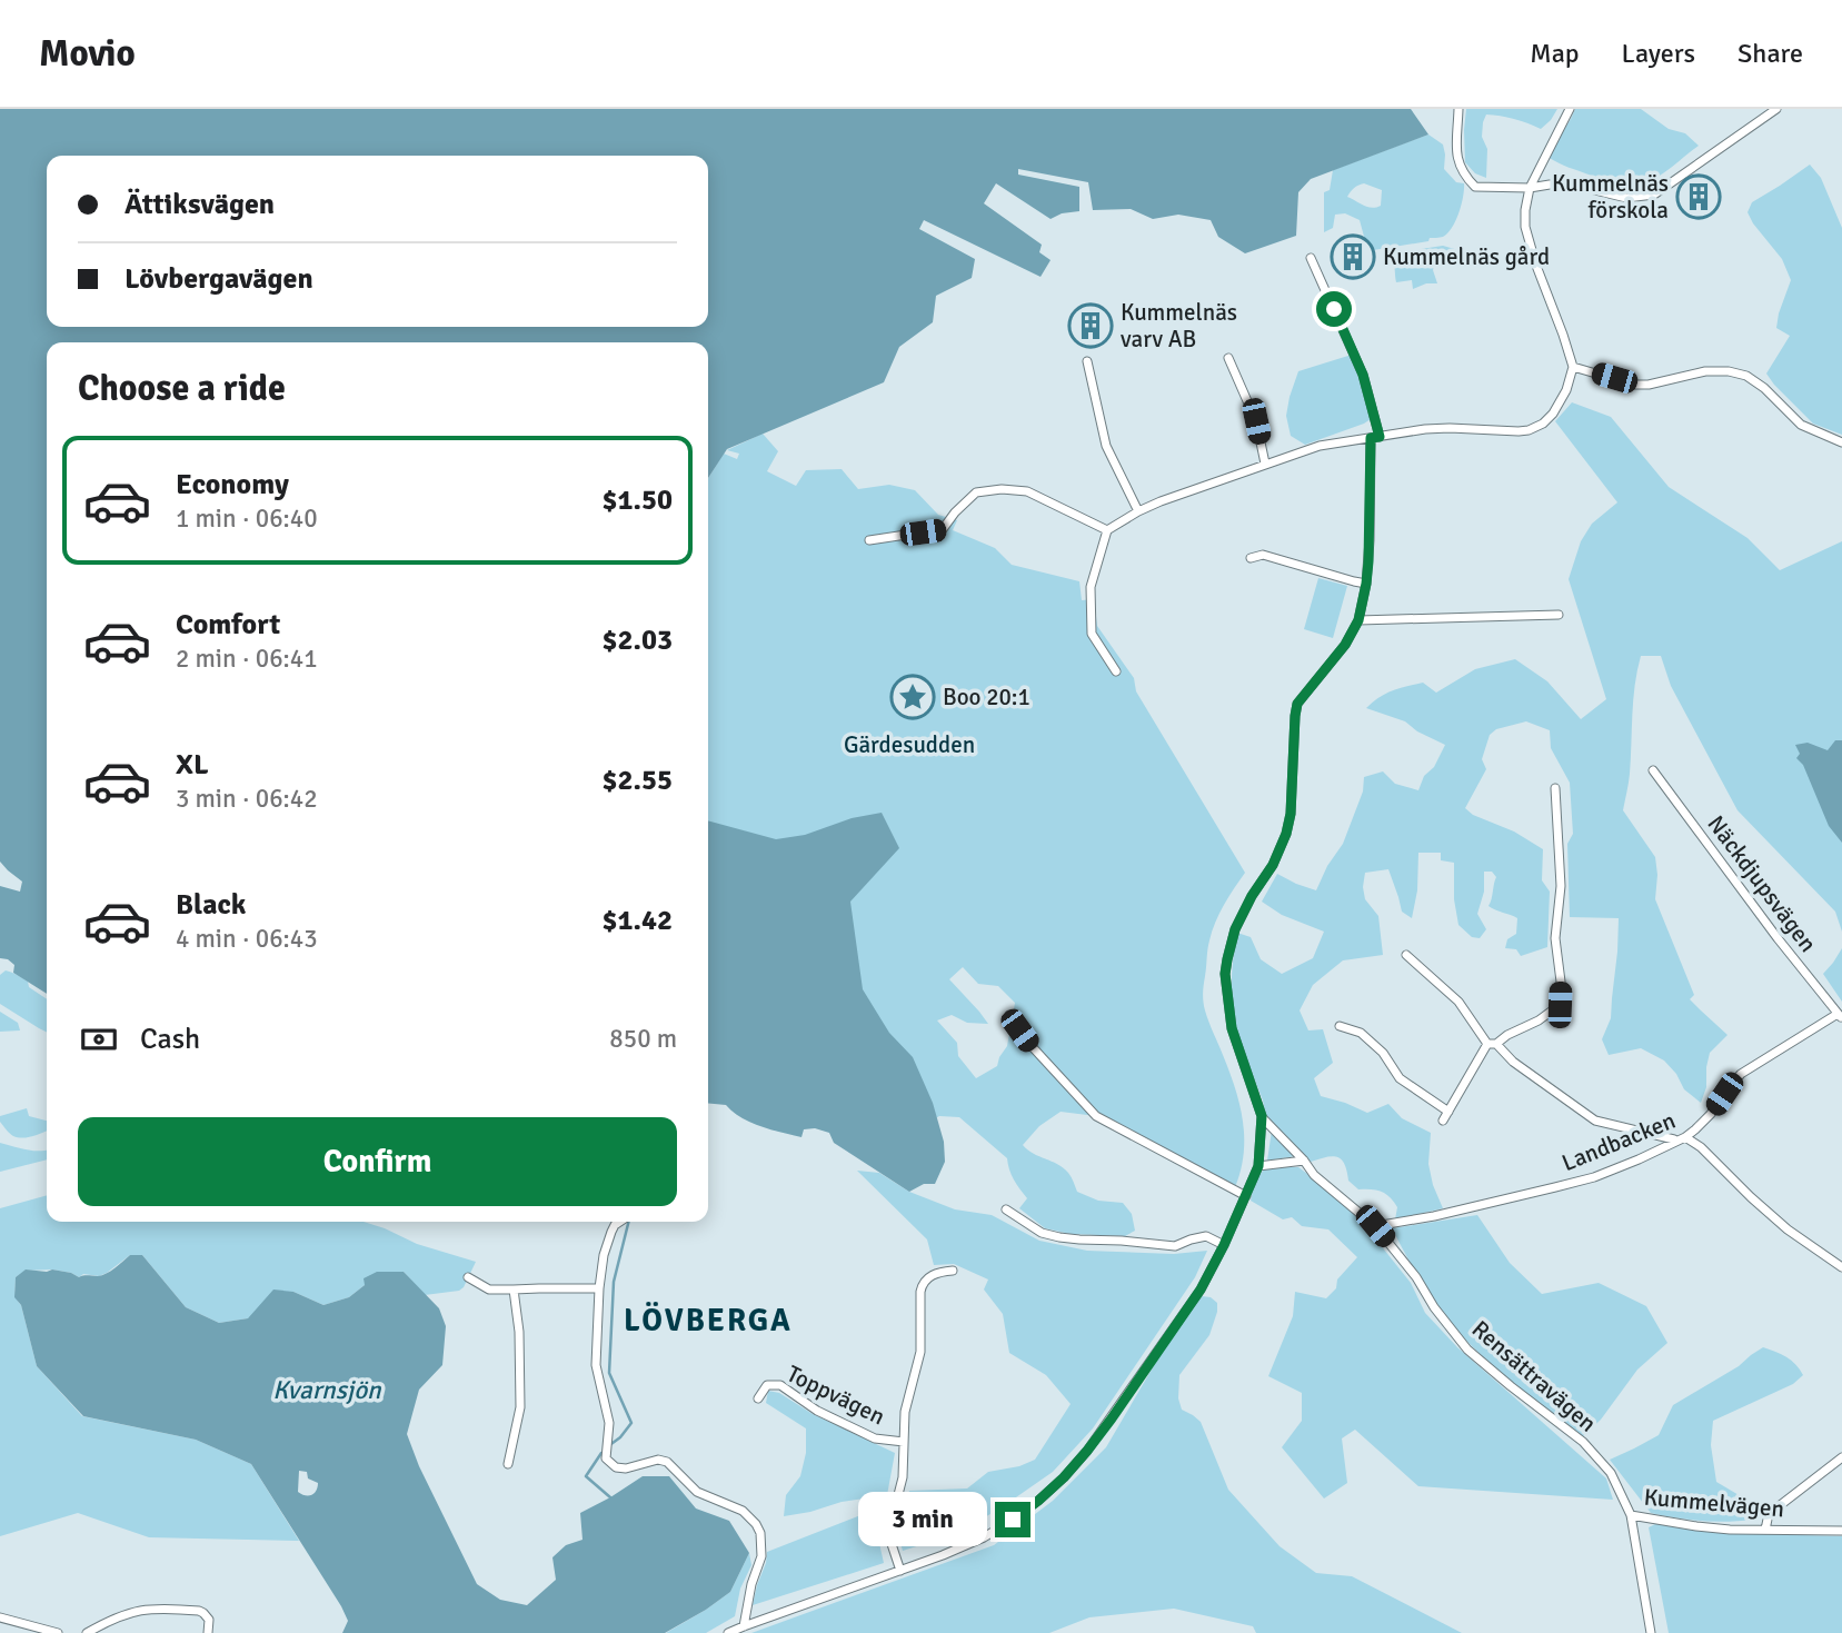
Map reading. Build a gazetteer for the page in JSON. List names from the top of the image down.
{
  "streets": {
    "street": [
      "Näckdjupsvägen",
      "Landbacken",
      "Rensättravägen",
      "Toppvägen",
      "Kummelvägen"
    ]
  },
  "crossings": [
    ["Näckdjupsvägen", "Landbacken"],
    ["Landbacken", "Rensättravägen"],
    ["Rensättravägen", "Kummelvägen"]
  ],
  "districts": ["LÖVBERGA"],
  "water": ["Kvarnsjön"],
  "parks": ["Gärdesudden"],
  "places": {
    "building": ["Kummelnäs förskola", "Kummelnäs gård", "Kummelnäs varv AB"],
    "place": ["Boo 20:1"]
  },
  "page": {
    "header": "Movio",
    "nav": ["Map", "Layers", "Share"],
    "banner": ["Ättiksvägen", "Lövbergavägen"],
    "heading": "Choose a ride",
    "list": [
      {
        "name": "Economy",
        "note": "1 min · 06:40",
        "value": "$1.50"
      },
      {
        "name": "Comfort",
        "note": "2 min · 06:41",
        "value": "$2.03"
      },
      {
        "name": "XL",
        "note": "3 min · 06:42",
        "value": "$2.55"
      },
      {
        "name": "Black",
        "note": "4 min · 06:43",
        "value": "$1.42"
      }
    ],
    "pay": ["Cash", "850 m"],
    "buttons": "Confirm",
    "bubble": "3 min"
  }
}
